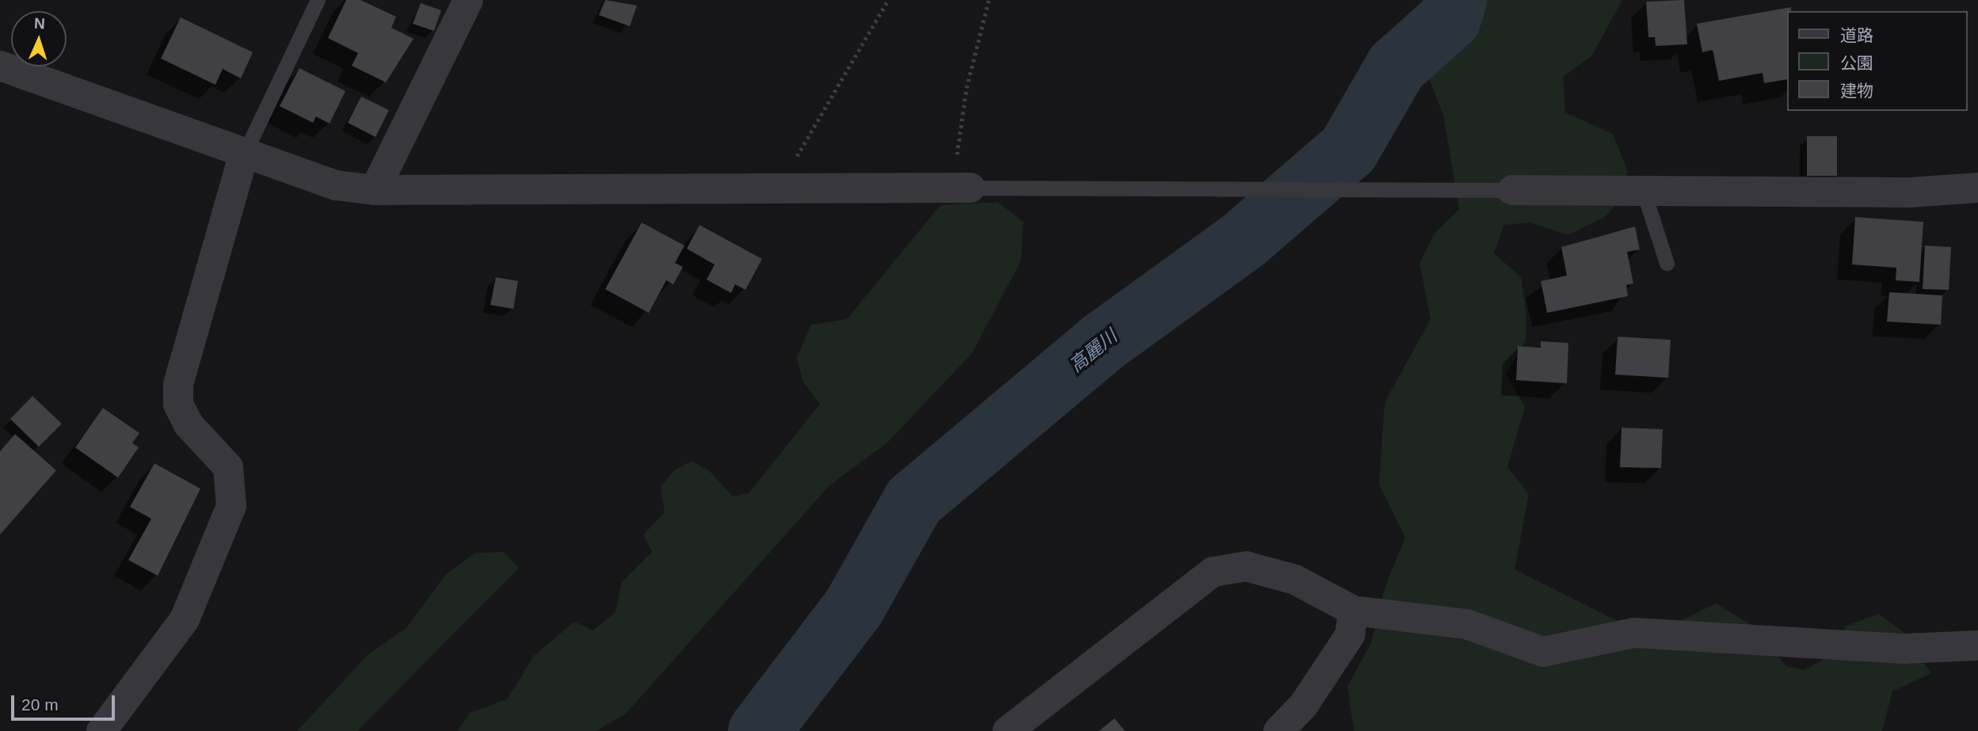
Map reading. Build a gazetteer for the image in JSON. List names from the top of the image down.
{
  "water": ["高麗川"],
  "legend": ["道路", "公園", "建物"],
  "scale_bar": "20 m",
  "north": "top"
}
